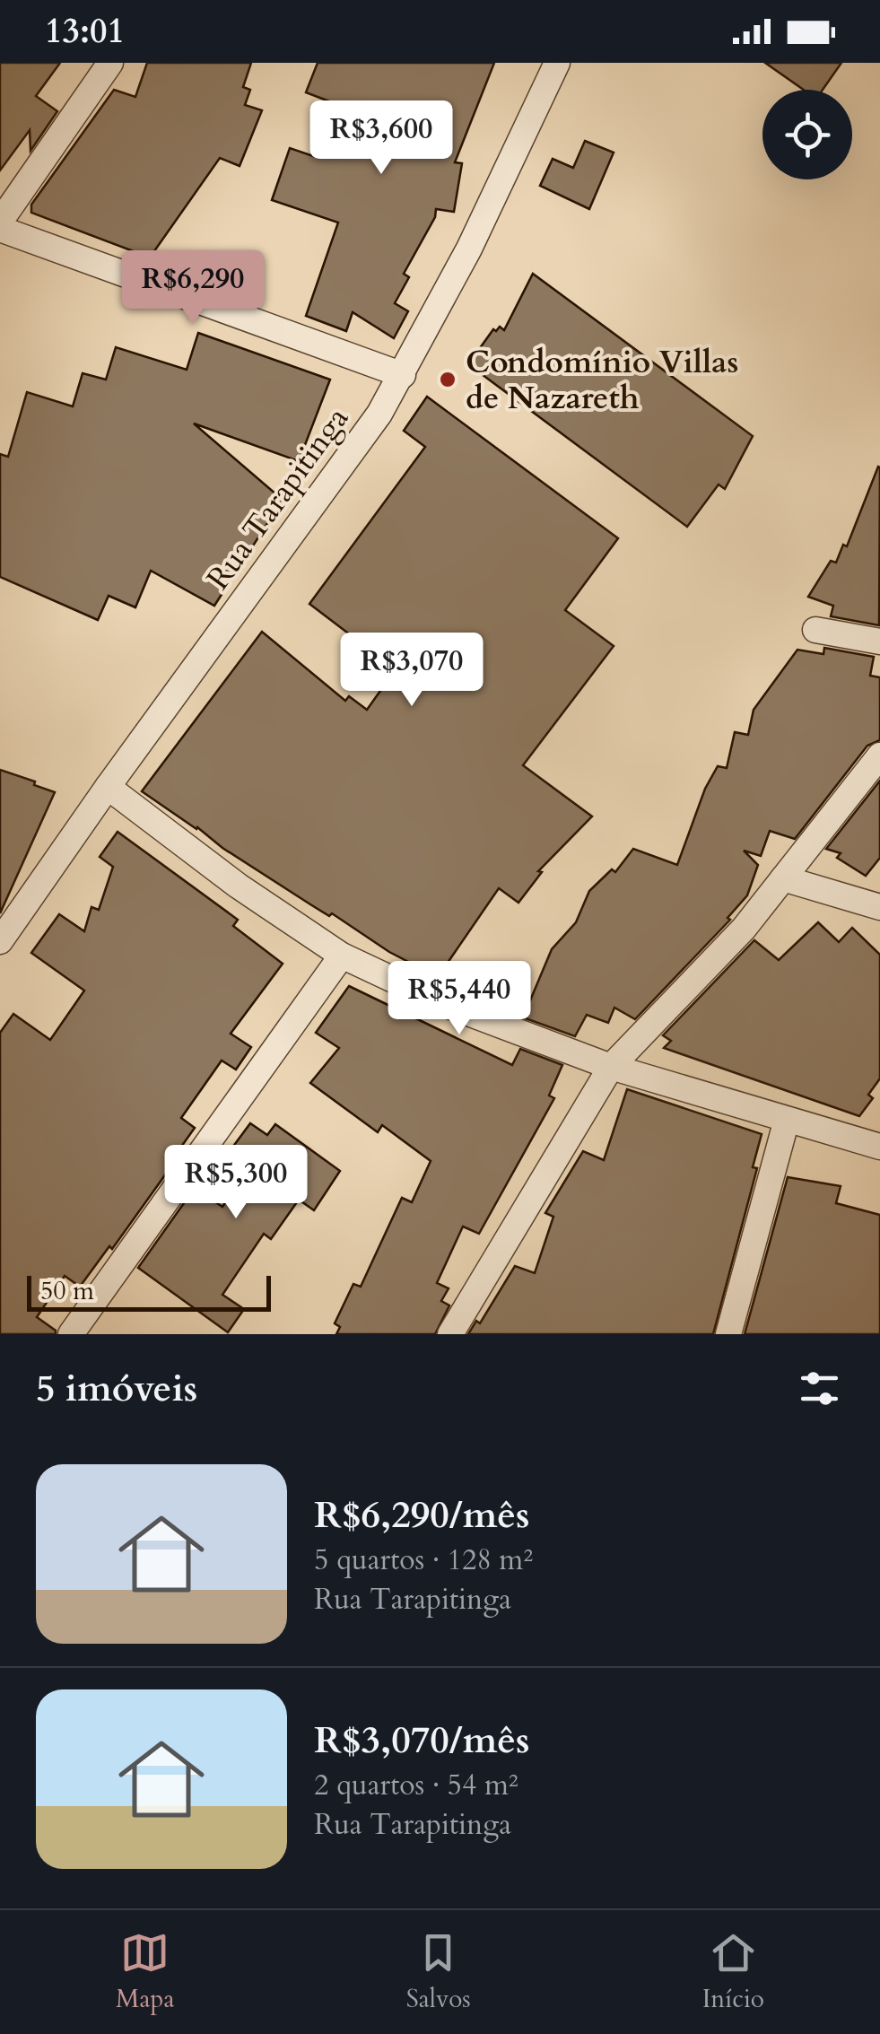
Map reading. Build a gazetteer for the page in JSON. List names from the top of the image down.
{
  "streets": {
    "street": ["Rua Tarapitinga"]
  },
  "places": ["Condomínio Villas de Nazareth"],
  "scale_bar": "50 m",
  "page": {
    "status": "13:01",
    "price": [
      "R$3,600",
      "R$6,290",
      "R$3,070",
      "R$5,440",
      "R$5,300"
    ],
    "scale": "50 m",
    "heading": "5 imóveis",
    "list": [
      {
        "name": "R$6,290/mês",
        "note": "5 quartos · 128 m² · Rua Tarapitinga"
      },
      {
        "name": "R$3,070/mês",
        "note": "2 quartos · 54 m² · Rua Tarapitinga"
      }
    ],
    "tabs": ["Mapa", "Salvos", "Início"]
  }
}
